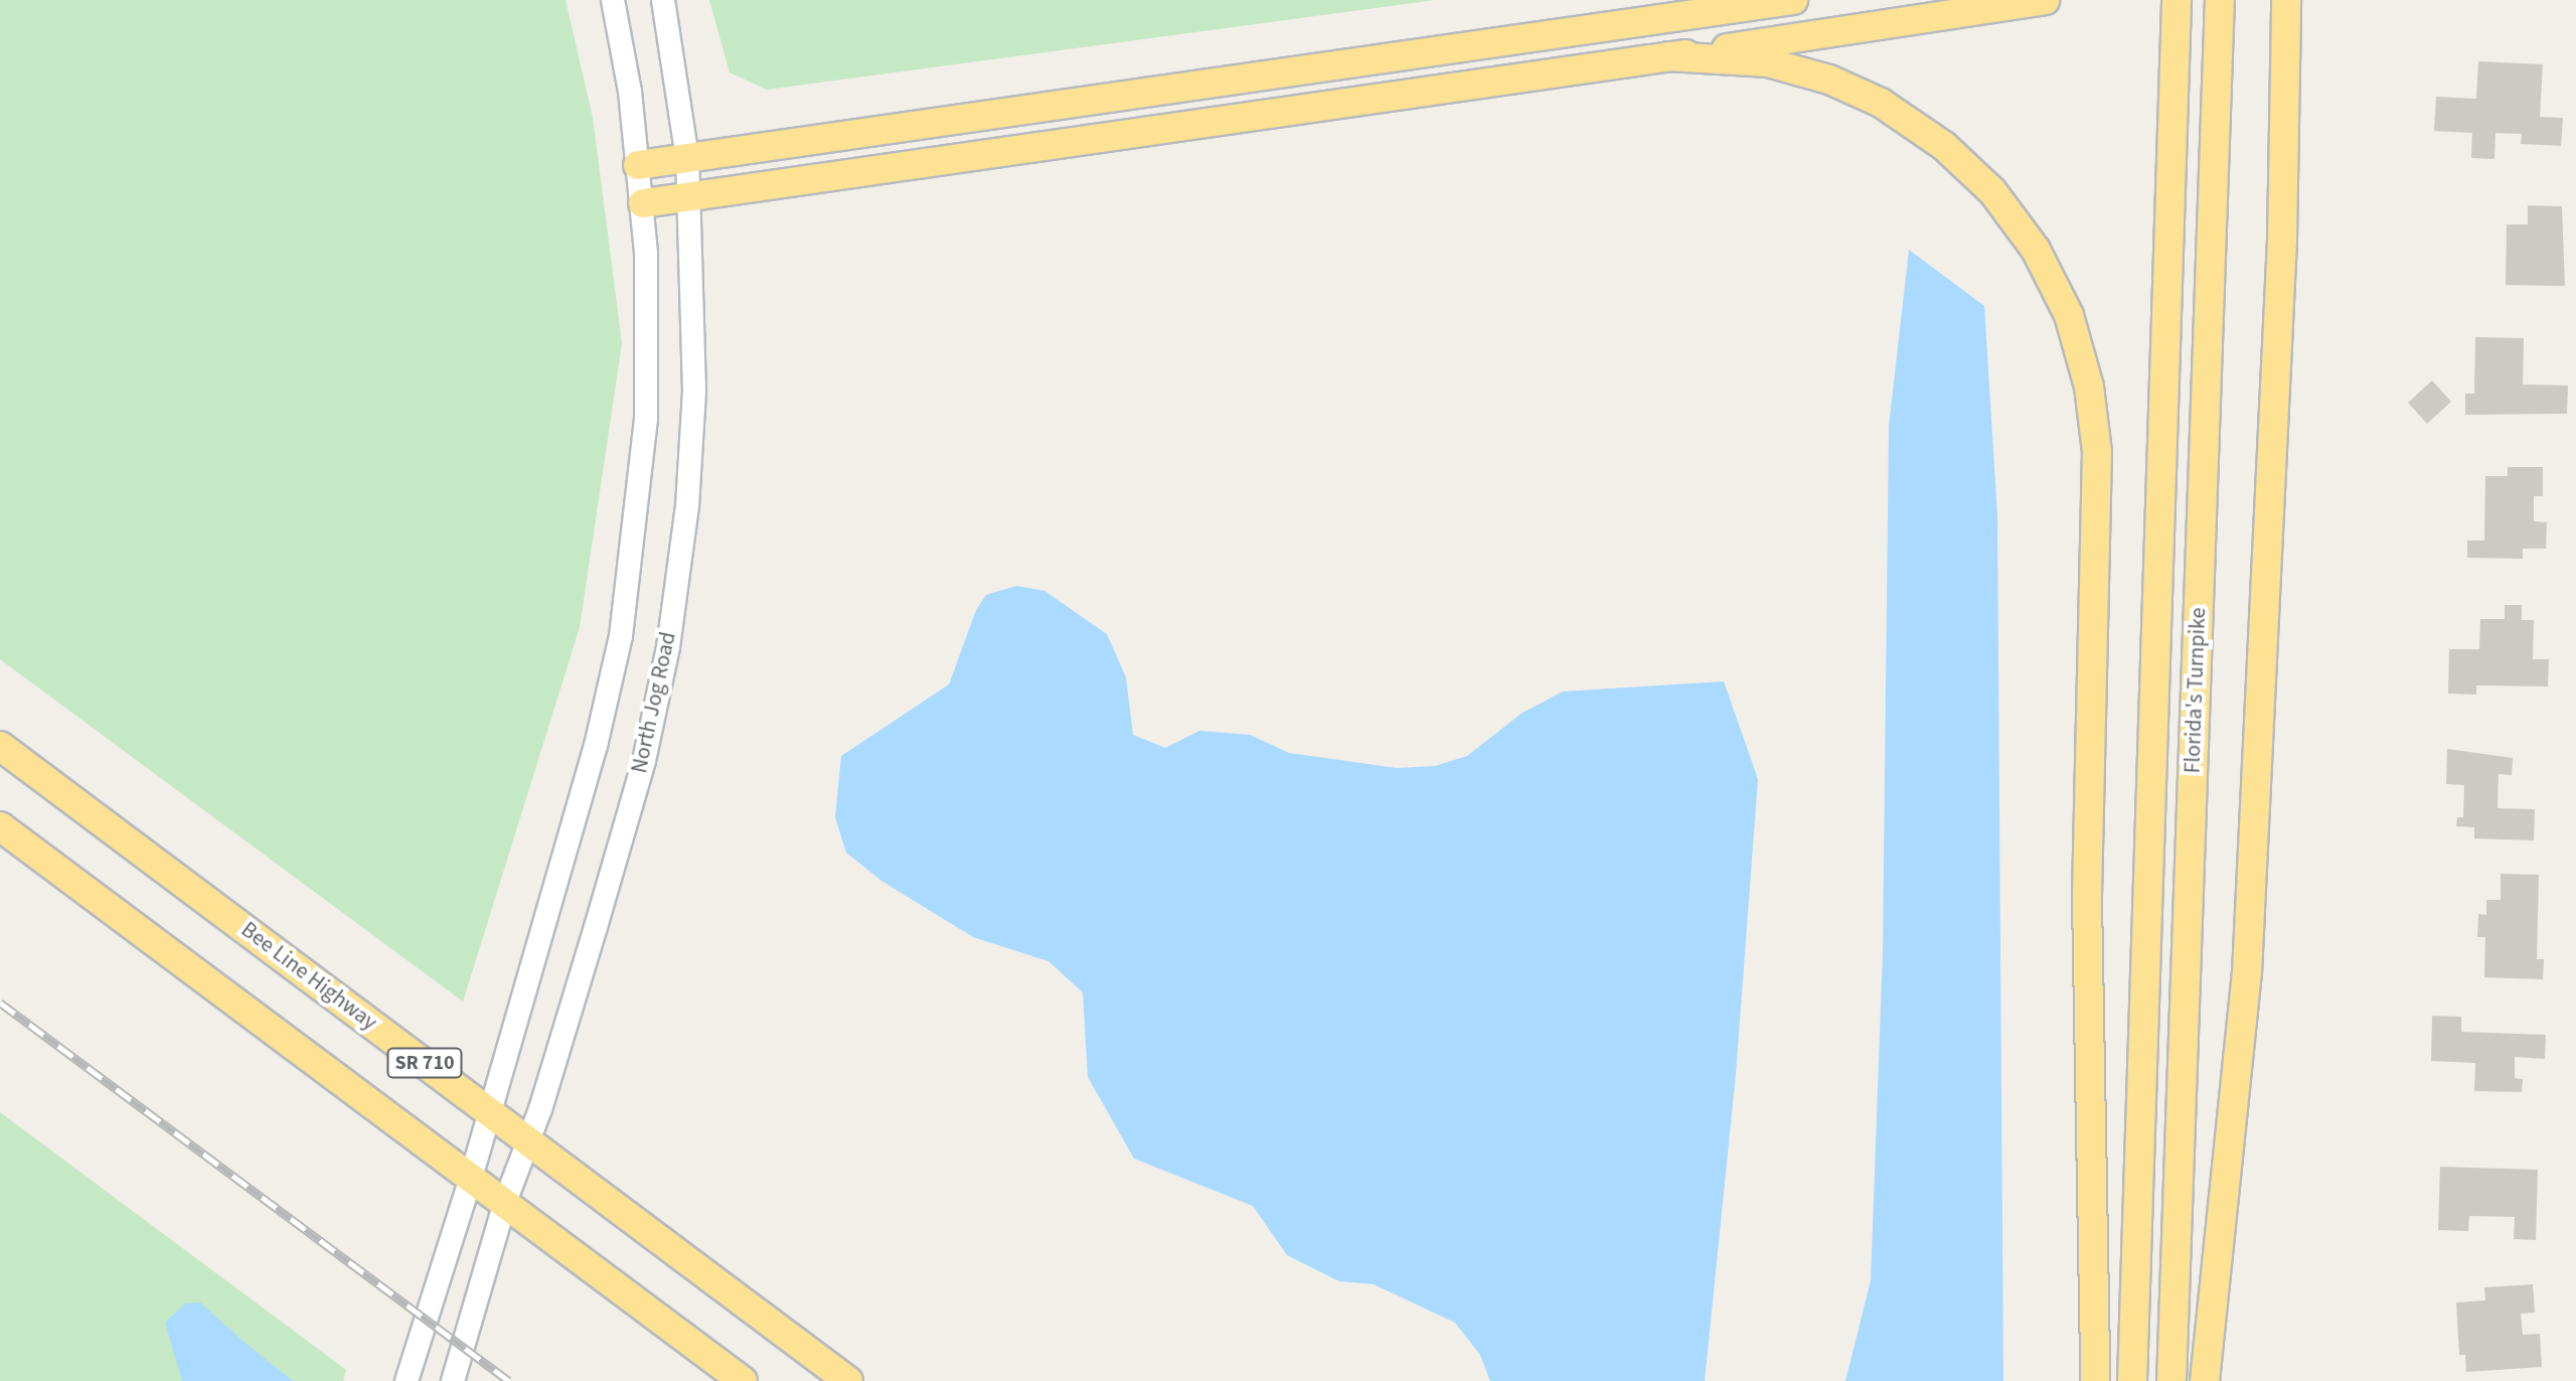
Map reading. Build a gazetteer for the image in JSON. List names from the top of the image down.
{
  "streets": {
    "highway": ["Florida's Turnpike", "Bee Line Highway", "SR 710"],
    "main road": ["North Jog Road"]
  },
  "crossings": [
    ["North Jog Road", "Bee Line Highway"],
    ["North Jog Road", "SR 710"]
  ]
}
